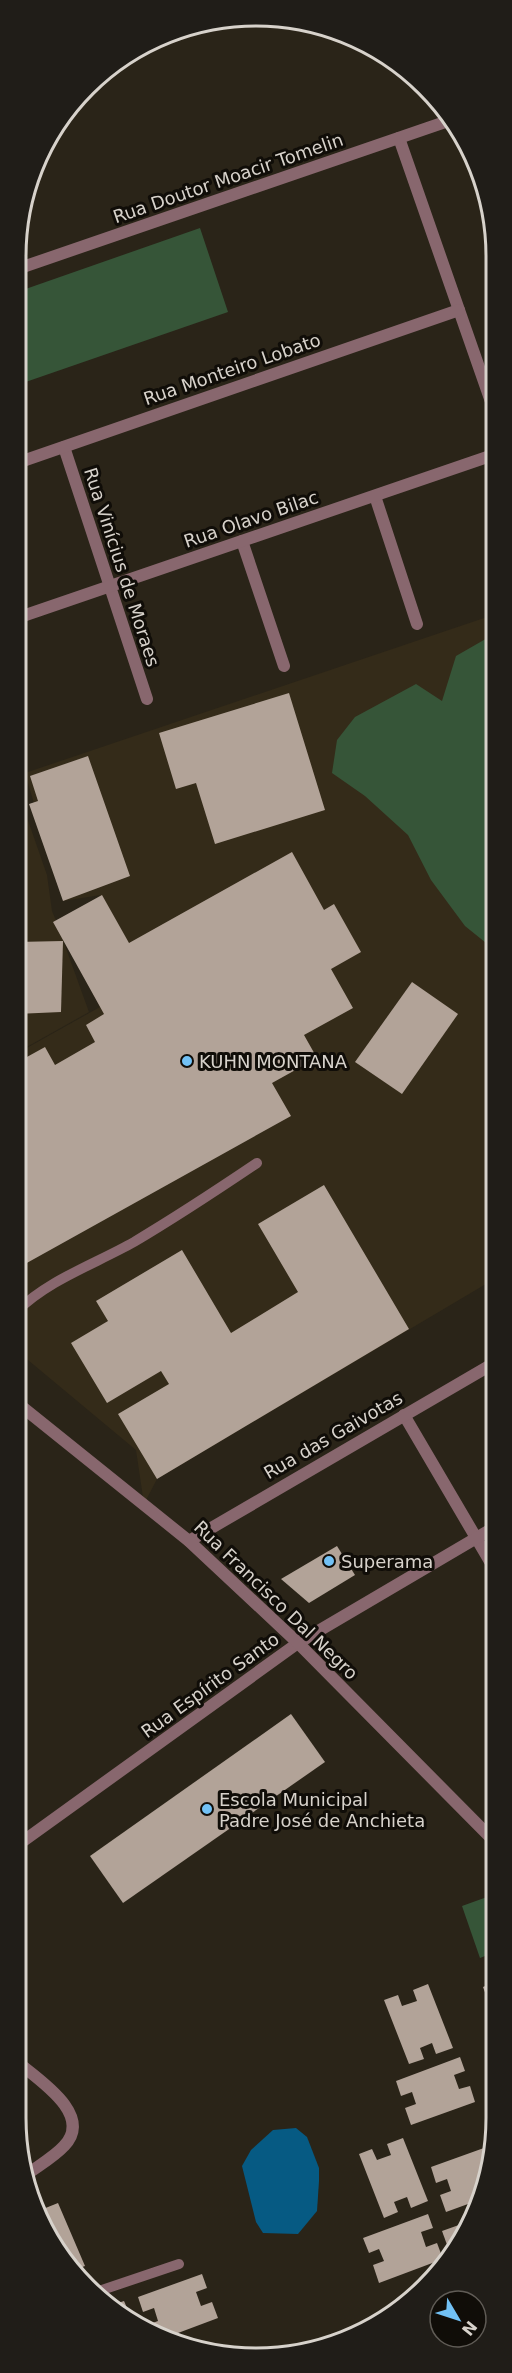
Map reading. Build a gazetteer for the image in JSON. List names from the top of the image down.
{
  "streets": {
    "street": [
      "Rua Doutor Moacir Tomelin",
      "Rua Monteiro Lobato",
      "Rua Olavo Bilac",
      "Rua Vinícius de Moraes",
      "Rua das Gaivotas",
      "Rua Francisco Dal Negro",
      "Rua Espírito Santo"
    ]
  },
  "crossings": [
    ["Rua Monteiro Lobato", "Rua Vinícius de Moraes"],
    ["Rua Olavo Bilac", "Rua Vinícius de Moraes"],
    ["Rua das Gaivotas", "Rua Francisco Dal Negro"],
    ["Rua Francisco Dal Negro", "Rua Espírito Santo"]
  ],
  "places": ["KUHN MONTANA", "Superama", "Escola Municipal Padre José de Anchieta"],
  "north": "bottom right"
}
